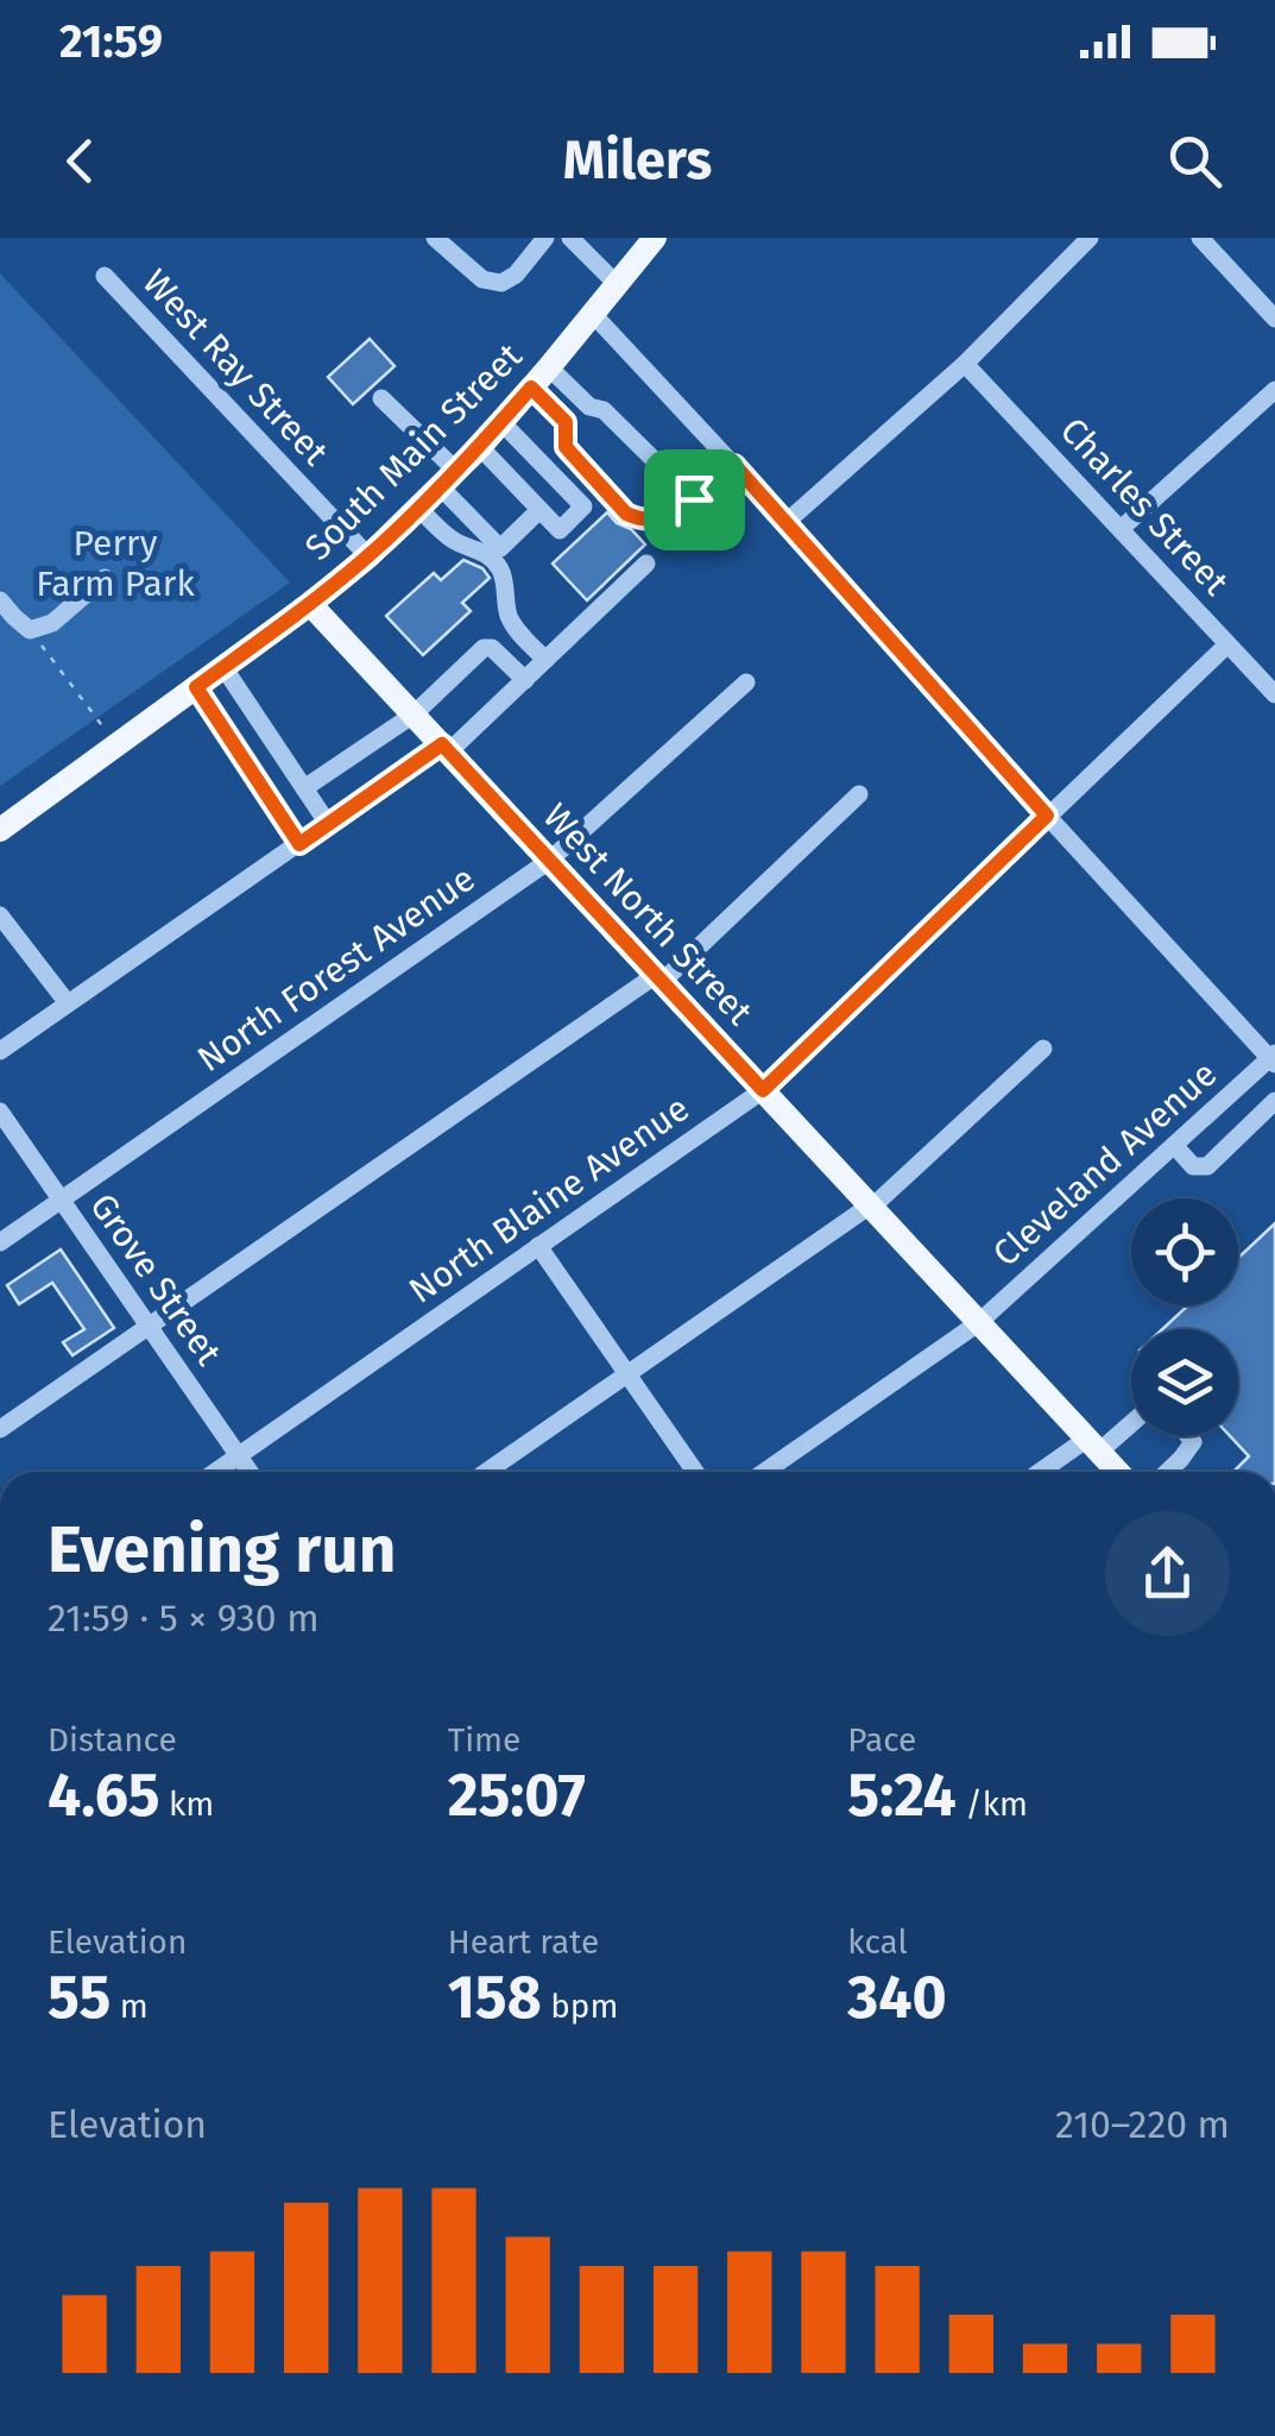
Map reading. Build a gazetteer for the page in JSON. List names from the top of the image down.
{
  "streets": {
    "main road": ["South Main Street", "West North Street"],
    "street": [
      "West Ray Street",
      "Charles Street",
      "North Forest Avenue",
      "Cleveland Avenue",
      "North Blaine Avenue",
      "Grove Street"
    ]
  },
  "crossings": [
    ["West Ray Street", "South Main Street"],
    ["South Main Street", "West North Street"],
    ["Charles Street", "North Blaine Avenue"],
    ["West North Street", "North Forest Avenue"],
    ["West North Street", "Cleveland Avenue"],
    ["West North Street", "North Blaine Avenue"],
    ["North Forest Avenue", "Grove Street"],
    ["North Blaine Avenue", "Grove Street"]
  ],
  "parks": ["Perry Farm Park"],
  "page": {
    "status": "21:59",
    "header": "Milers",
    "heading": ["Evening run", "21:59 · 5 × 930 m"],
    "stats": [
      ["Distance", "4.65 km"],
      ["Time", "25:07"],
      ["Pace", "5:24 /km"],
      ["Elevation", "55 m"],
      ["Heart rate", "158 bpm"],
      ["kcal", "340"]
    ],
    "chart": ["Elevation", "210–220 m"]
  }
}
